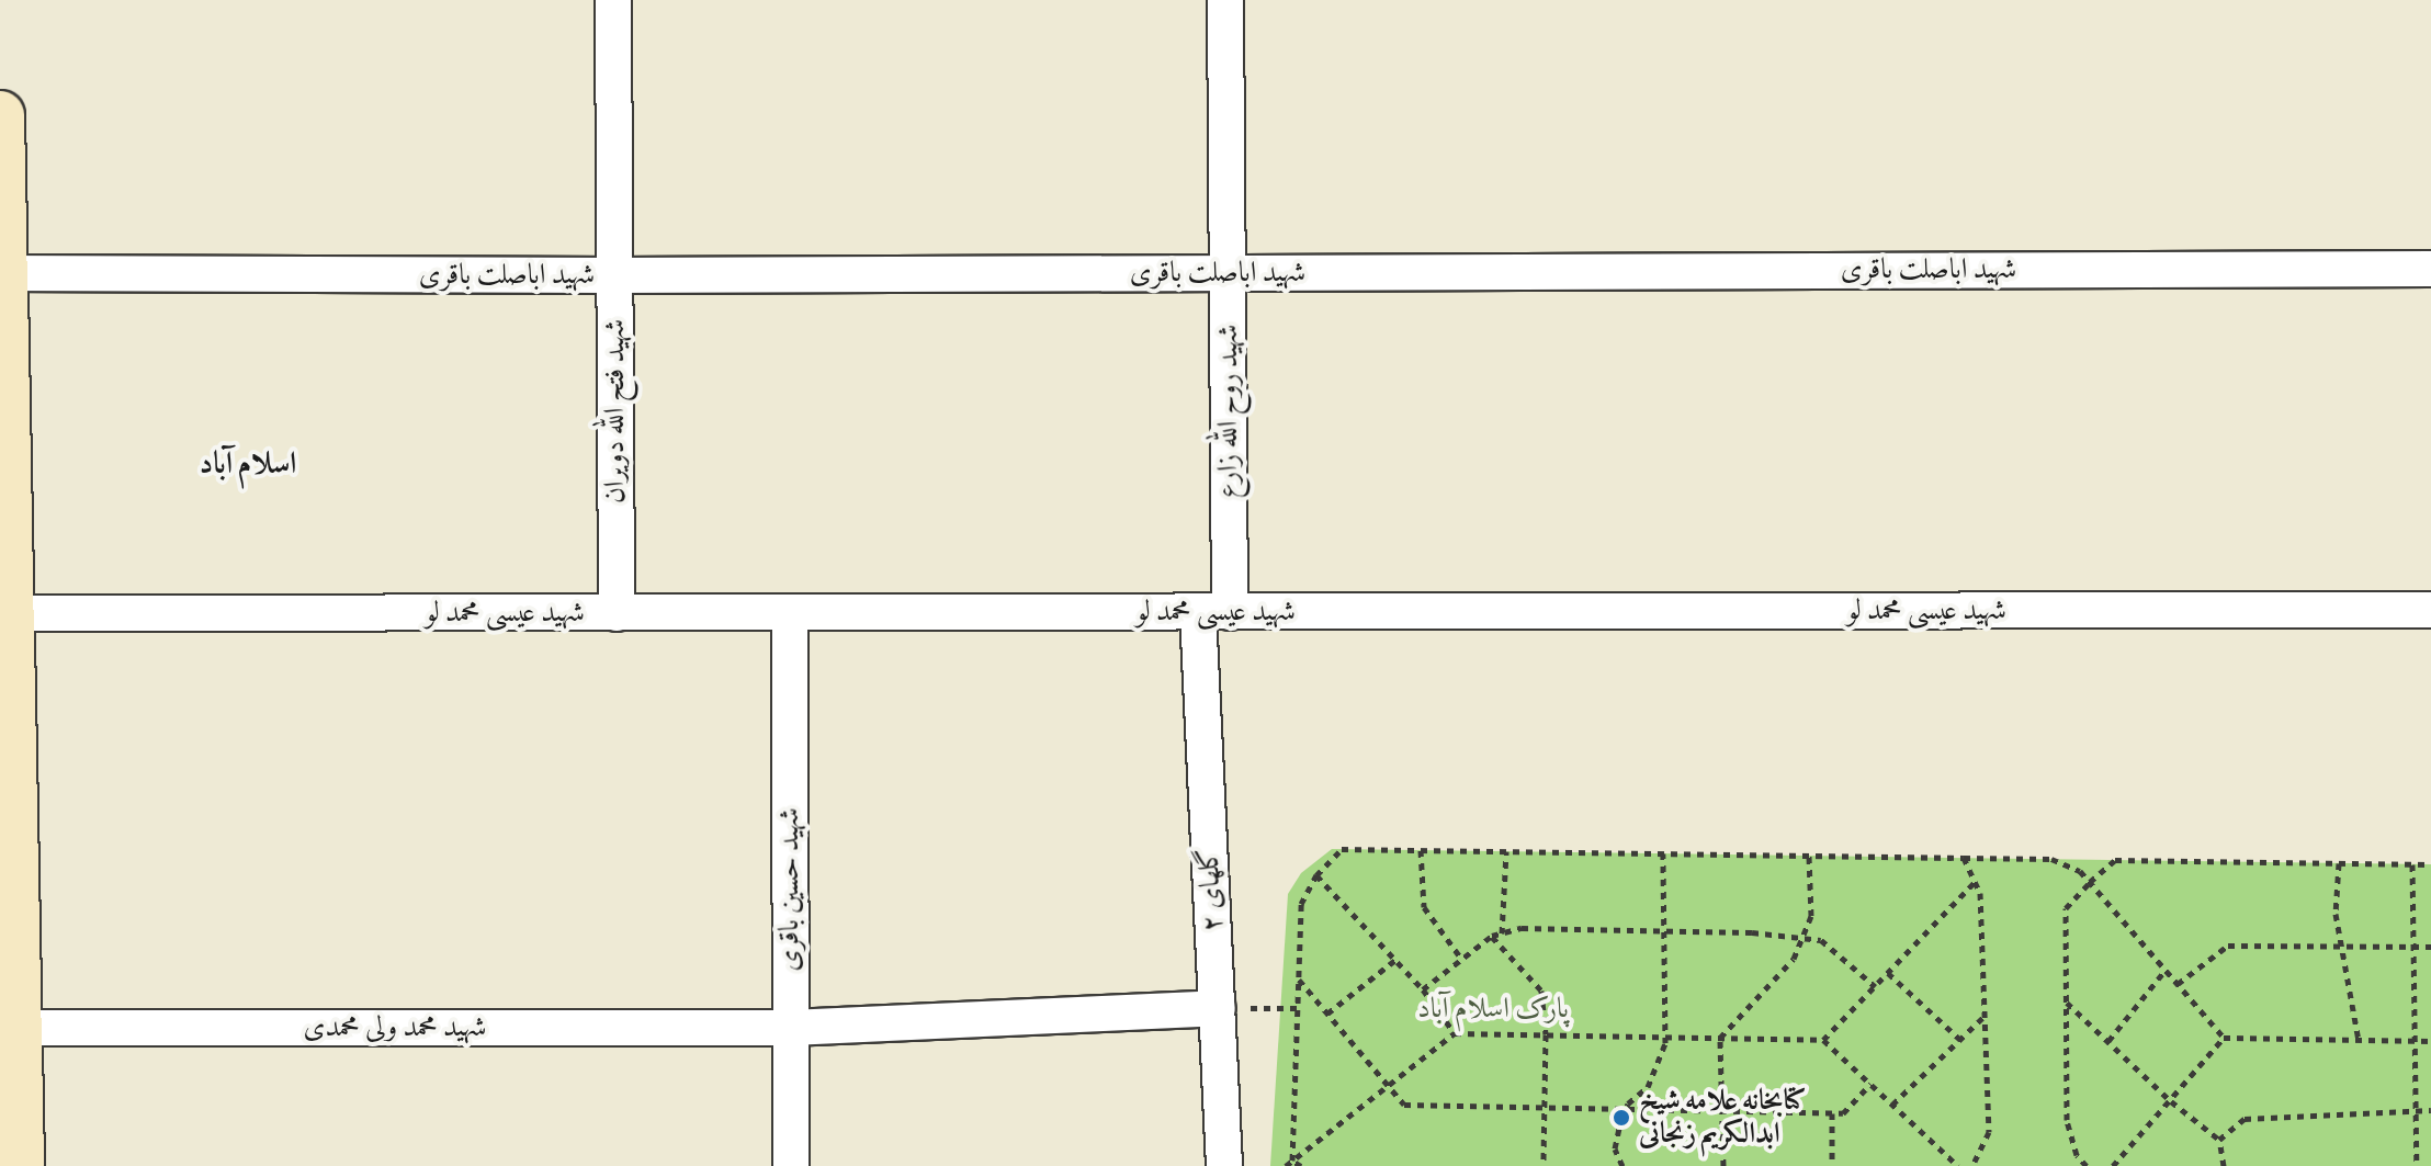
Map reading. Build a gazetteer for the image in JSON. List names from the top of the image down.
{
  "streets": {
    "street": [
      "شهید اباصلت باقری",
      "شهید فتح الله دویران",
      "شهید روح الله زارع",
      "شهید عیسی محمد لو",
      "شهید حسین باقری",
      "گلهای ۲",
      "شهید محمد ولی محمدی"
    ]
  },
  "crossings": [
    ["شهید اباصلت باقری", "شهید فتح الله دویران"],
    ["شهید اباصلت باقری", "شهید روح الله زارع"],
    ["شهید فتح الله دویران", "شهید عیسی محمد لو"],
    ["شهید روح الله زارع", "شهید عیسی محمد لو"],
    ["شهید روح الله زارع", "گلهای ۲"],
    ["شهید عیسی محمد لو", "شهید حسین باقری"],
    ["شهید عیسی محمد لو", "گلهای ۲"],
    ["شهید حسین باقری", "شهید محمد ولی محمدی"],
    ["گلهای ۲", "شهید محمد ولی محمدی"]
  ],
  "districts": ["اسلام آباد"],
  "parks": ["پارک اسلام آباد"],
  "places": ["کتابخانه علامه شیخ ابدالکریم زنجانی"]
}
